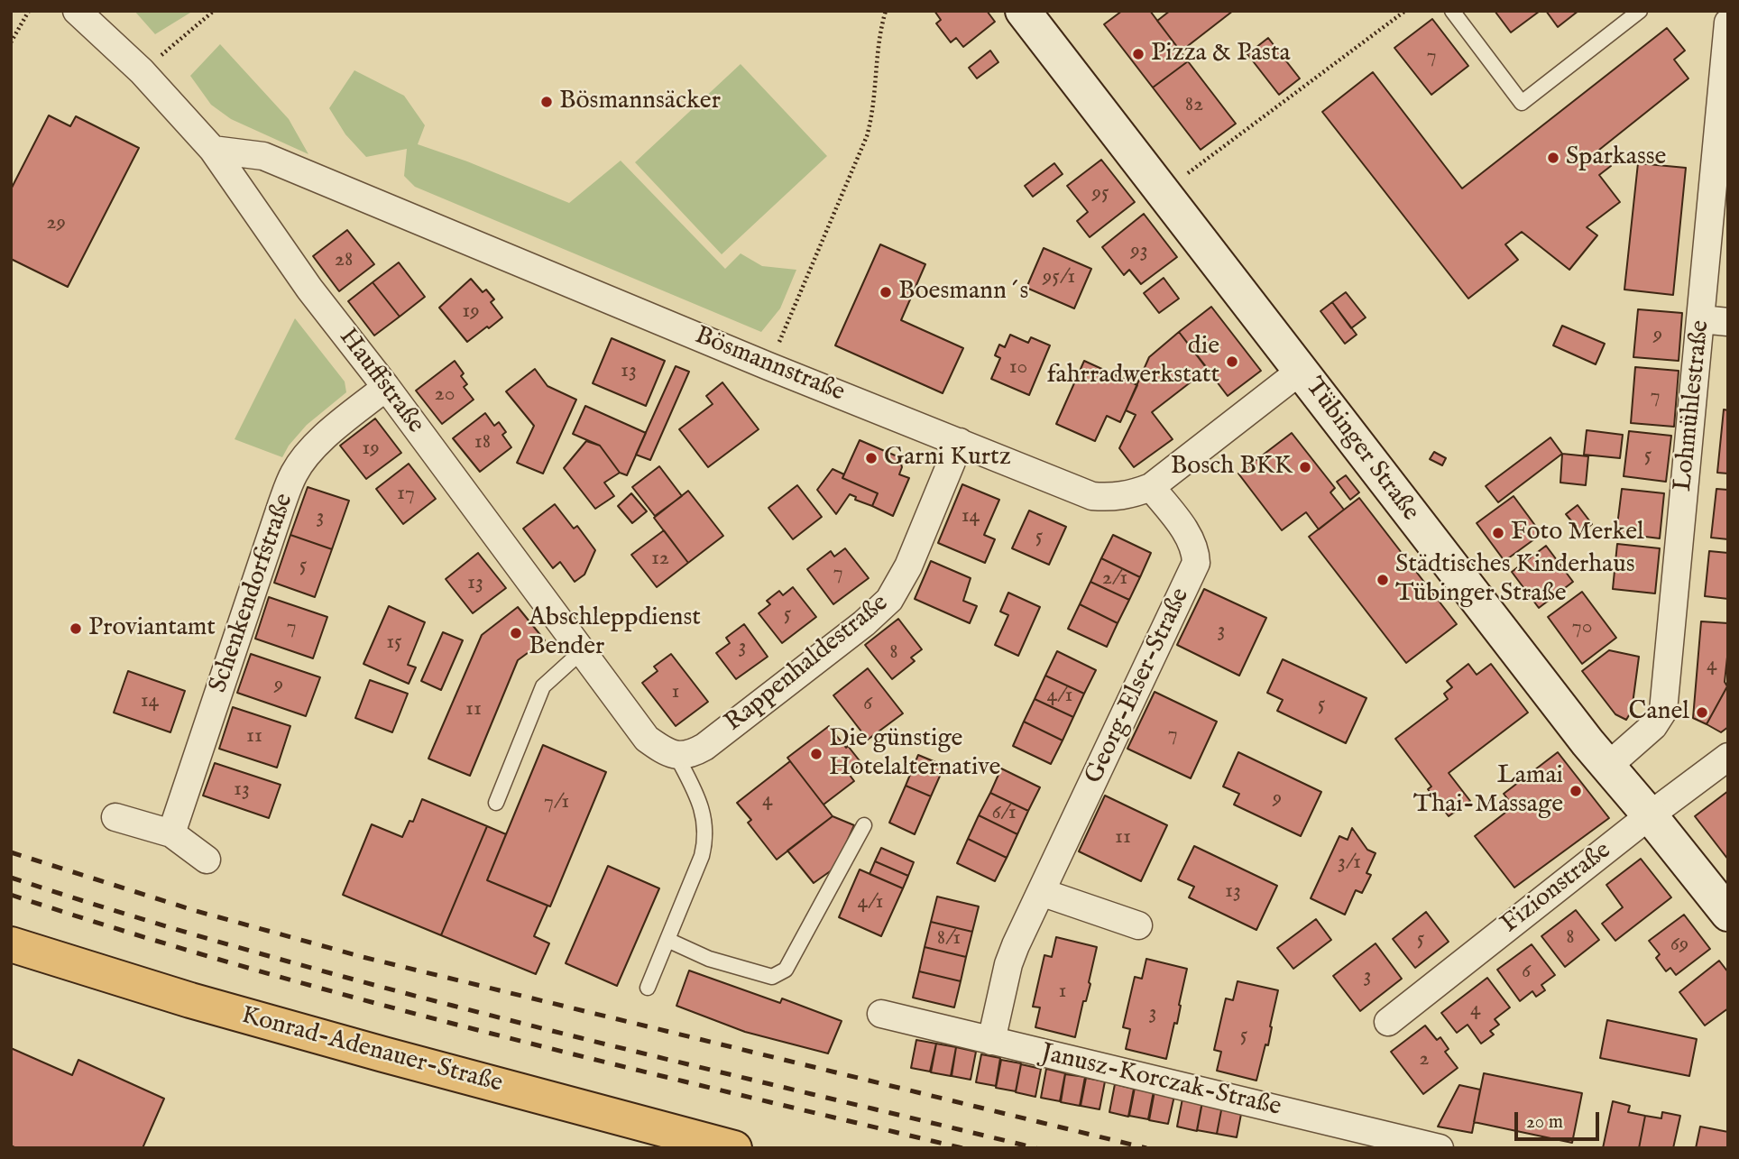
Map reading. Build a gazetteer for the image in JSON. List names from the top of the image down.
{
  "streets": {
    "main road": ["Konrad-Adenauer-Straße"],
    "street": [
      "Bösmannstraße",
      "Hauffstraße",
      "Lohmühlestraße",
      "Tübinger Straße",
      "Schenkendorfstraße",
      "Rappenhaldestraße",
      "Georg-Elser-Straße",
      "Fizionstraße",
      "Janusz-Korczak-Straße"
    ]
  },
  "crossings": [
    ["Bösmannstraße", "Hauffstraße"],
    ["Bösmannstraße", "Tübinger Straße"],
    ["Bösmannstraße", "Rappenhaldestraße"],
    ["Bösmannstraße", "Georg-Elser-Straße"],
    ["Hauffstraße", "Schenkendorfstraße"],
    ["Hauffstraße", "Rappenhaldestraße"],
    ["Lohmühlestraße", "Tübinger Straße"],
    ["Tübinger Straße", "Fizionstraße"],
    ["Georg-Elser-Straße", "Janusz-Korczak-Straße"]
  ],
  "places": [
    "Pizza & Pasta",
    "Bösmannsäcker",
    "Sparkasse",
    "Boesmann´s",
    "die fahrradwerkstatt",
    "Garni Kurtz",
    "Bosch BKK",
    "Foto Merkel",
    "Städtisches Kinderhaus Tübinger Straße",
    "Proviantamt",
    "Abschleppdienst Bender",
    "Canel",
    "Die günstige Hotelalternative",
    "Lamai Thai-Massage"
  ],
  "house_numbers": [
    "7",
    "82",
    "95",
    "29",
    "93",
    "28",
    "95/1",
    "19",
    "9",
    "10",
    "13",
    "20",
    "7",
    "18",
    "19",
    "5",
    "17",
    "14",
    "3",
    "5",
    "12",
    "5",
    "7",
    "2/1",
    "13",
    "5",
    "7",
    "70",
    "3",
    "15",
    "3",
    "8",
    "4",
    "9",
    "1",
    "4/1",
    "14",
    "6",
    "5",
    "11",
    "7",
    "11",
    "13",
    "9",
    "4",
    "7/1",
    "6/1",
    "11",
    "3/1",
    "13",
    "4/1",
    "8",
    "8/1",
    "5",
    "69",
    "6",
    "3",
    "1",
    "4",
    "3",
    "5",
    "2"
  ],
  "scale_bar": "20 m"
}
